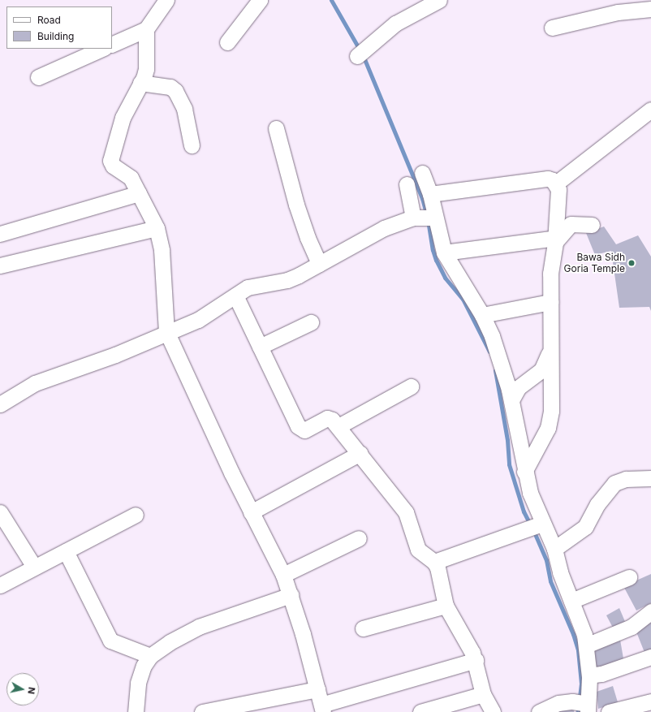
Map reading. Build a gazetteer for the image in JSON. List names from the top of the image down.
{
  "places": ["Bawa Sidh Goria Temple"],
  "legend": ["Road", "Building"],
  "north": "right"
}
